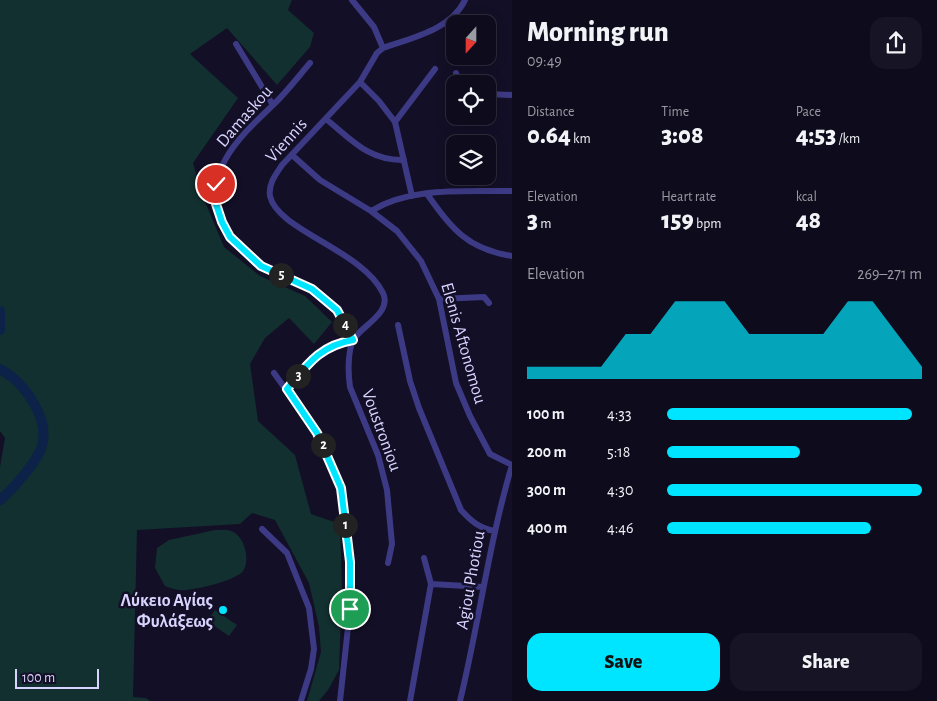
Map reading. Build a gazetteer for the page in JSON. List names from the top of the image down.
{
  "streets": {
    "street": [
      "Damaskou",
      "Viennis",
      "Elenis Aftonomou",
      "Voustroniou",
      "Agiou Photiou"
    ]
  },
  "crossings": [
    ["Damaskou", "Viennis"],
    ["Damaskou", "Voustroniou"],
    ["Viennis", "Elenis Aftonomou"],
    ["Viennis", "Voustroniou"],
    ["Elenis Aftonomou", "Agiou Photiou"]
  ],
  "places": ["Λύκειο Αγίας Φυλάξεως"],
  "scale_bar": "100 m",
  "north": "bottom",
  "page": {
    "heading": ["Morning run", "09:49"],
    "stats": [
      ["Distance", "0.64 km"],
      ["Time", "3:08"],
      ["Pace", "4:53 /km"],
      ["Elevation", "3 m"],
      ["Heart rate", "159 bpm"],
      ["kcal", "48"]
    ],
    "chart": ["Elevation", "269–271 m"],
    "pins": [
      "5",
      "4",
      "3",
      "2",
      "1"
    ],
    "list": [
      {
        "name": "100 m",
        "note": "4:33"
      },
      {
        "name": "200 m",
        "note": "5:18"
      },
      {
        "name": "300 m",
        "note": "4:30"
      },
      {
        "name": "400 m",
        "note": "4:46"
      }
    ],
    "buttons": ["Save", "Share"],
    "scale": "100 m"
  }
}
